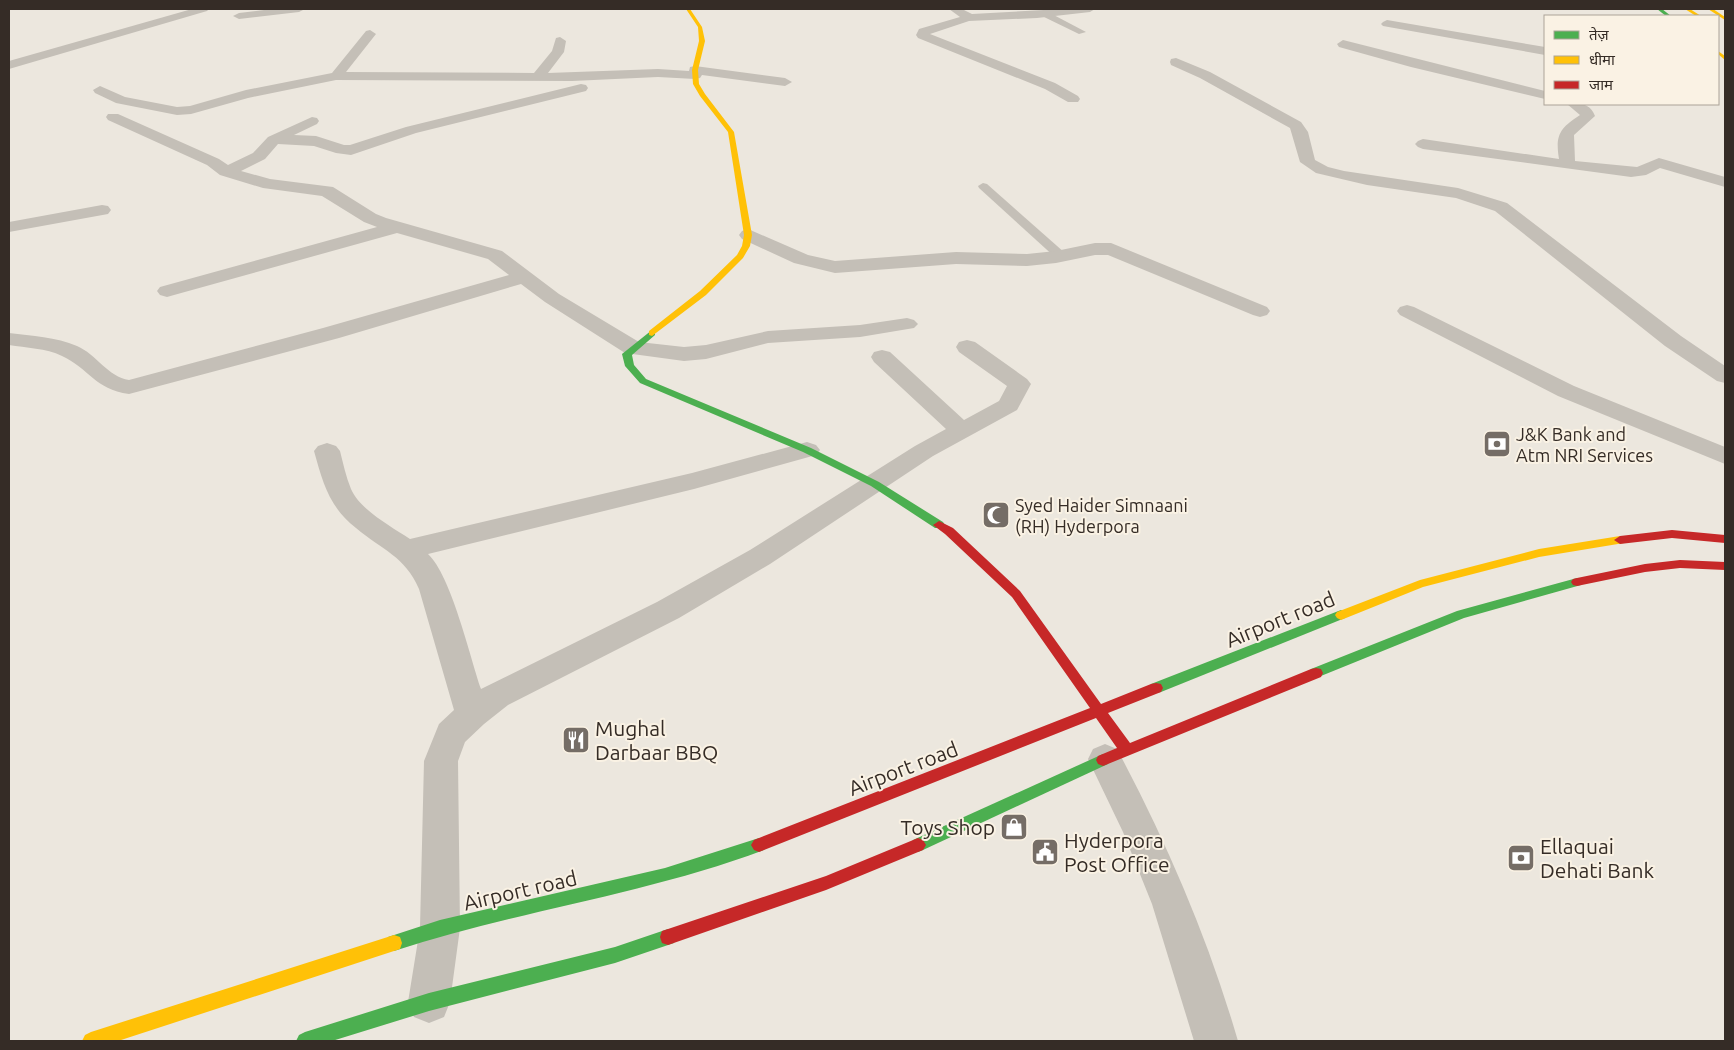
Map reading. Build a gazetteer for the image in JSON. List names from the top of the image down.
{
  "streets": {
    "main road": ["Airport road"]
  },
  "places": {
    "bank": ["J&K Bank and Atm NRI Services", "Ellaquai Dehati Bank"],
    "mosque": ["Syed Haider Simnaani (RH) Hyderpora"],
    "restaurant": ["Mughal Darbaar BBQ"],
    "shop": ["Toys Shop"],
    "public building": ["Hyderpora Post Office"]
  },
  "legend": ["तेज़", "धीमा", "जाम"]
}
